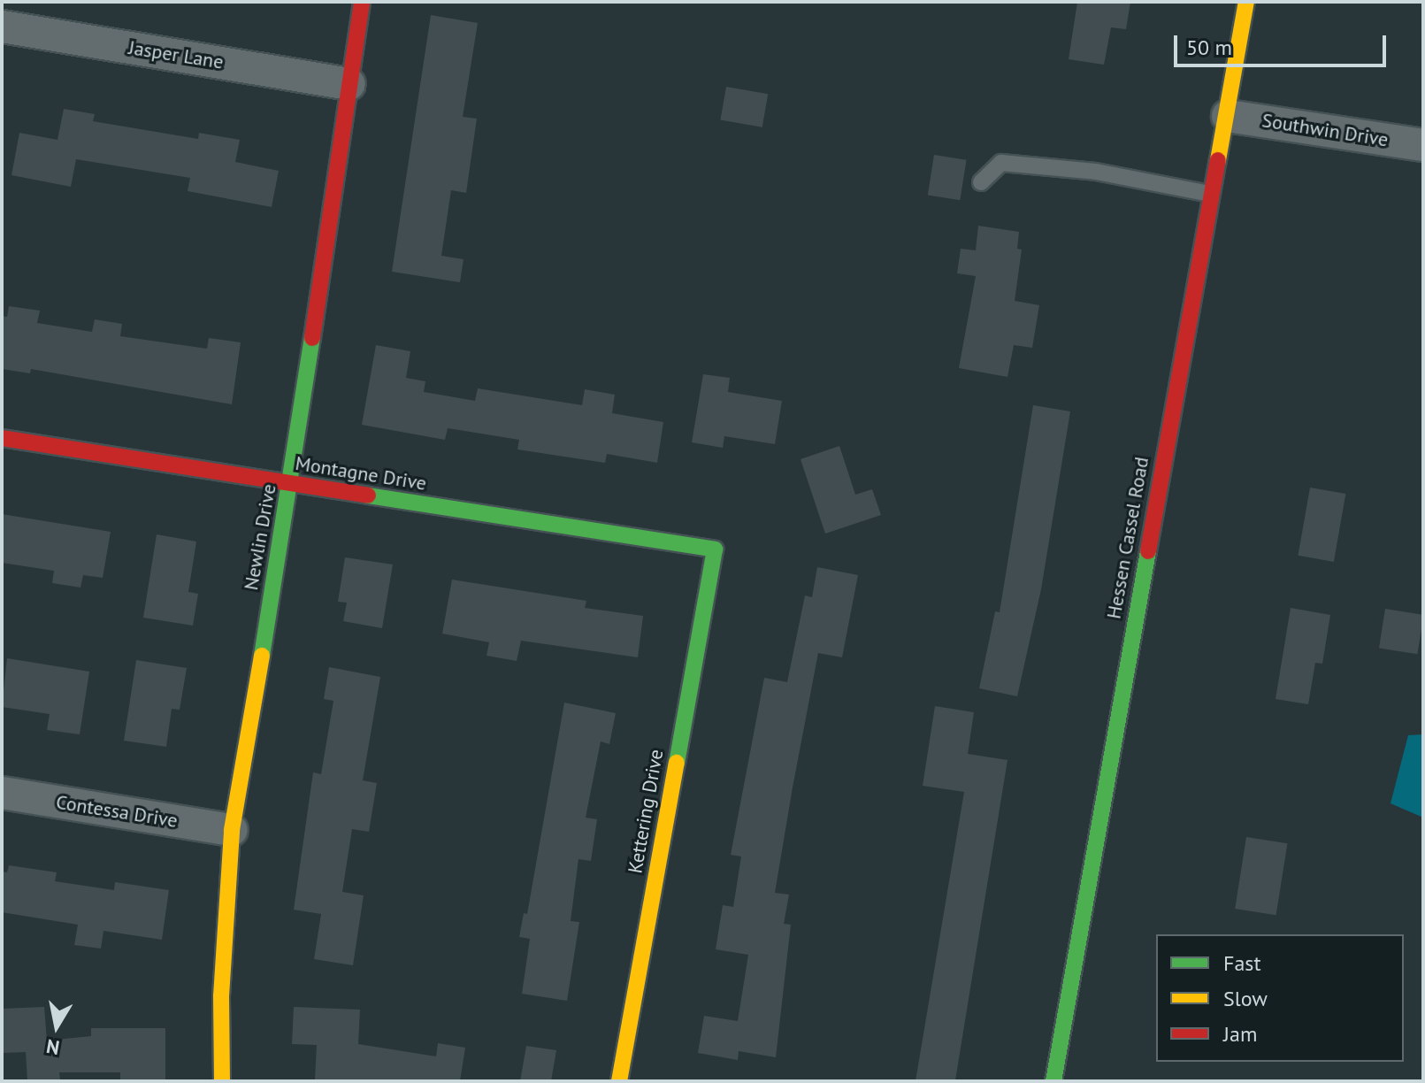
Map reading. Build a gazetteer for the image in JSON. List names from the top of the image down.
{
  "streets": {
    "street": [
      "Jasper Lane",
      "Southwin Drive",
      "Montagne Drive",
      "Newlin Drive",
      "Hessen Cassel Road",
      "Contessa Drive",
      "Kettering Drive"
    ]
  },
  "crossings": [
    ["Jasper Lane", "Newlin Drive"],
    ["Southwin Drive", "Hessen Cassel Road"],
    ["Montagne Drive", "Newlin Drive"],
    ["Montagne Drive", "Kettering Drive"],
    ["Newlin Drive", "Contessa Drive"]
  ],
  "legend": ["Fast", "Slow", "Jam"],
  "scale_bar": "50 m",
  "north": "bottom"
}
